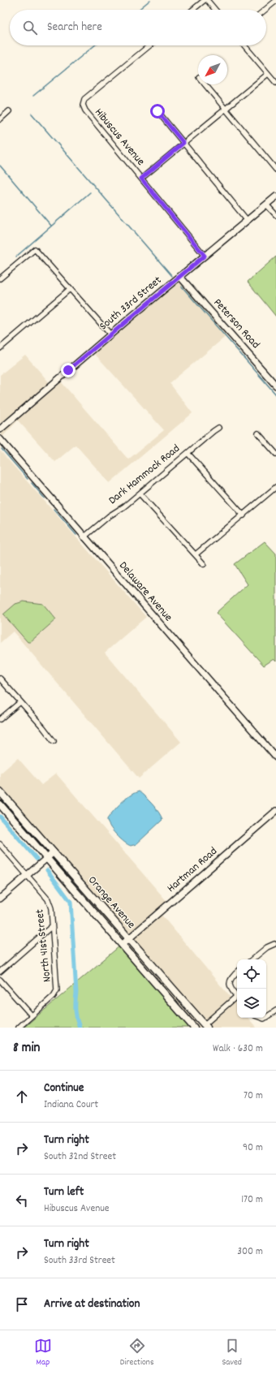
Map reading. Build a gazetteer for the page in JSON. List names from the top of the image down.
{
  "streets": {
    "main road": ["Orange Avenue"],
    "street": [
      "Hibuscus Avenue",
      "South 33rd Street",
      "Peterson Road",
      "Dark Hammock Road",
      "Delaware Avenue",
      "Hartman Road",
      "North 41st Street"
    ]
  },
  "crossings": [
    ["Hibuscus Avenue", "South 33rd Street"],
    ["South 33rd Street", "Peterson Road"],
    ["Dark Hammock Road", "Delaware Avenue"],
    ["Hartman Road", "Orange Avenue"]
  ],
  "north": "bottom left",
  "page": {
    "search": "Search here",
    "heading": ["8 min", "Walk · 630 m"],
    "list": [
      ["Continue", "Indiana Court", "70 m"],
      ["Turn right", "South 32nd Street", "90 m"],
      ["Turn left", "Hibuscus Avenue", "170 m"],
      ["Turn right", "South 33rd Street", "300 m"],
      "Arrive at destination"
    ],
    "nav": ["Map", "Directions", "Saved"]
  }
}
